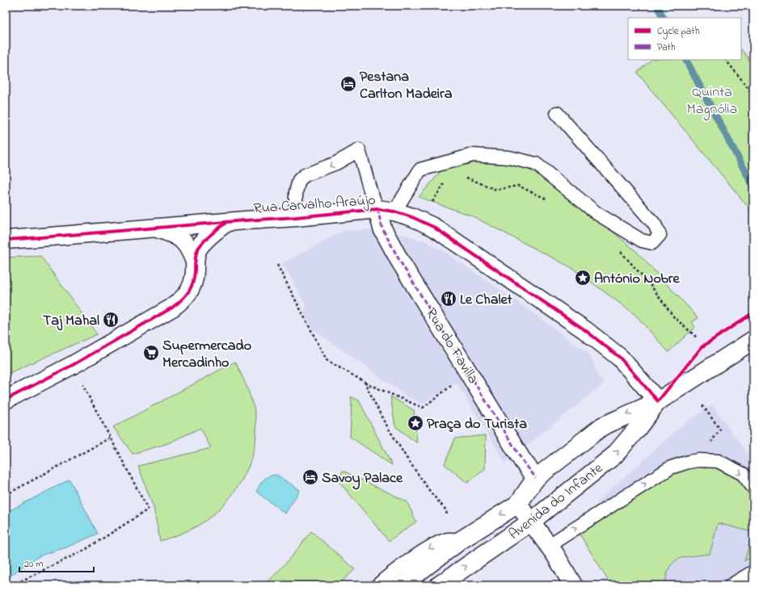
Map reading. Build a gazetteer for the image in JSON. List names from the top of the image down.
{
  "streets": {
    "street": ["Rua Carvalho Araújo", "Rua do Favilla", "Avenida do Infante"]
  },
  "crossings": [
    ["Rua Carvalho Araújo", "Rua do Favilla"],
    ["Rua Carvalho Araújo", "Avenida do Infante"],
    ["Rua do Favilla", "Avenida do Infante"]
  ],
  "parks": ["Quinta Magnólia"],
  "places": {
    "hotel": ["Pestana Carlton Madeira", "Savoy Palace"],
    "place": ["António Nobre", "Praça do Turista"],
    "restaurant": ["Le Chalet", "Taj Mahal"],
    "supermarket": ["Supermercado Mercadinho"]
  },
  "legend": ["Cycle path", "Path"],
  "scale_bar": "20 m"
}
